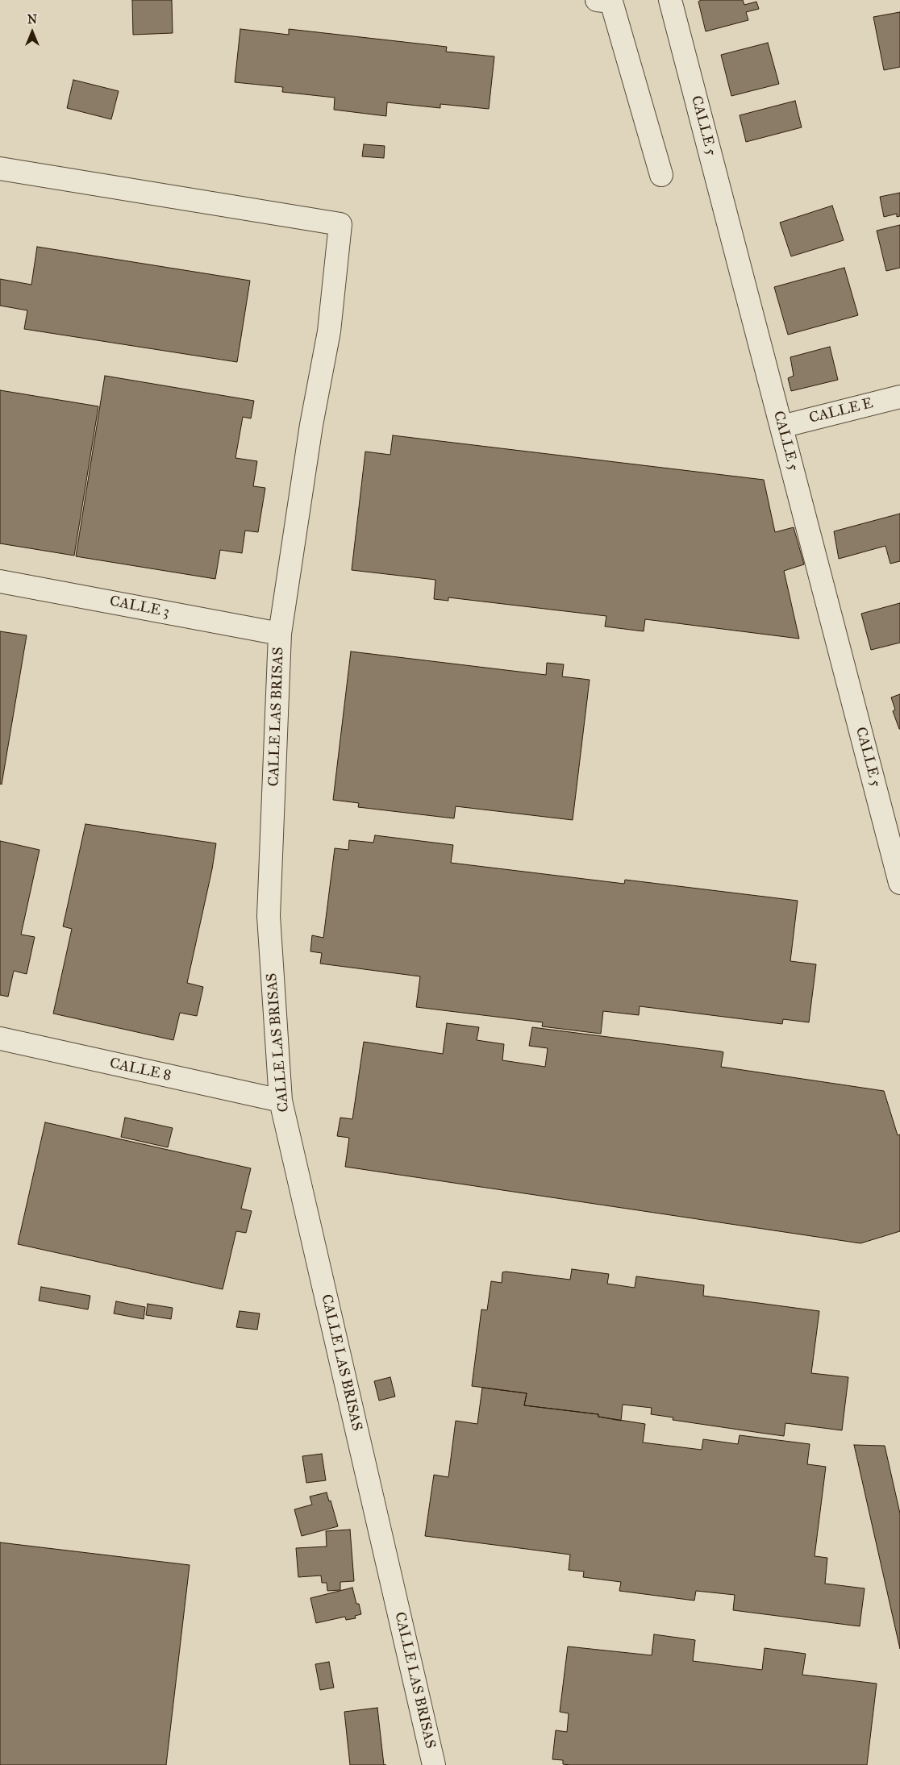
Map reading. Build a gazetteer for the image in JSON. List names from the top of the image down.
{
  "streets": {
    "street": [
      "CALLE 5",
      "CALLE E",
      "CALLE 3",
      "CALLE LAS BRISAS",
      "CALLE 8"
    ]
  },
  "crossings": [
    ["CALLE 5", "CALLE E"],
    ["CALLE 3", "CALLE LAS BRISAS"],
    ["CALLE LAS BRISAS", "CALLE 8"]
  ],
  "north": "top"
}
